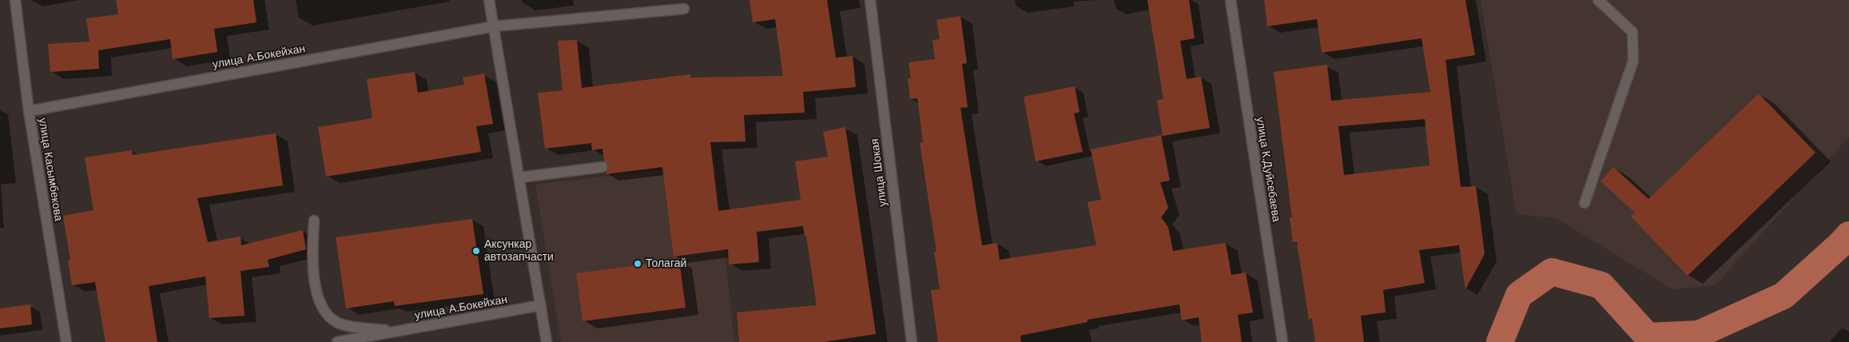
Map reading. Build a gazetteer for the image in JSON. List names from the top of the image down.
{
  "streets": {
    "street": [
      "улица А.Бокейхан",
      "улица Касымбекова",
      "улица К.Дуйсебаева",
      "улица Шокая"
    ]
  },
  "crossings": [
    ["улица А.Бокейхан", "улица Касымбекова"]
  ],
  "places": ["Аксункар автозапчасти", "Толагай"]
}
